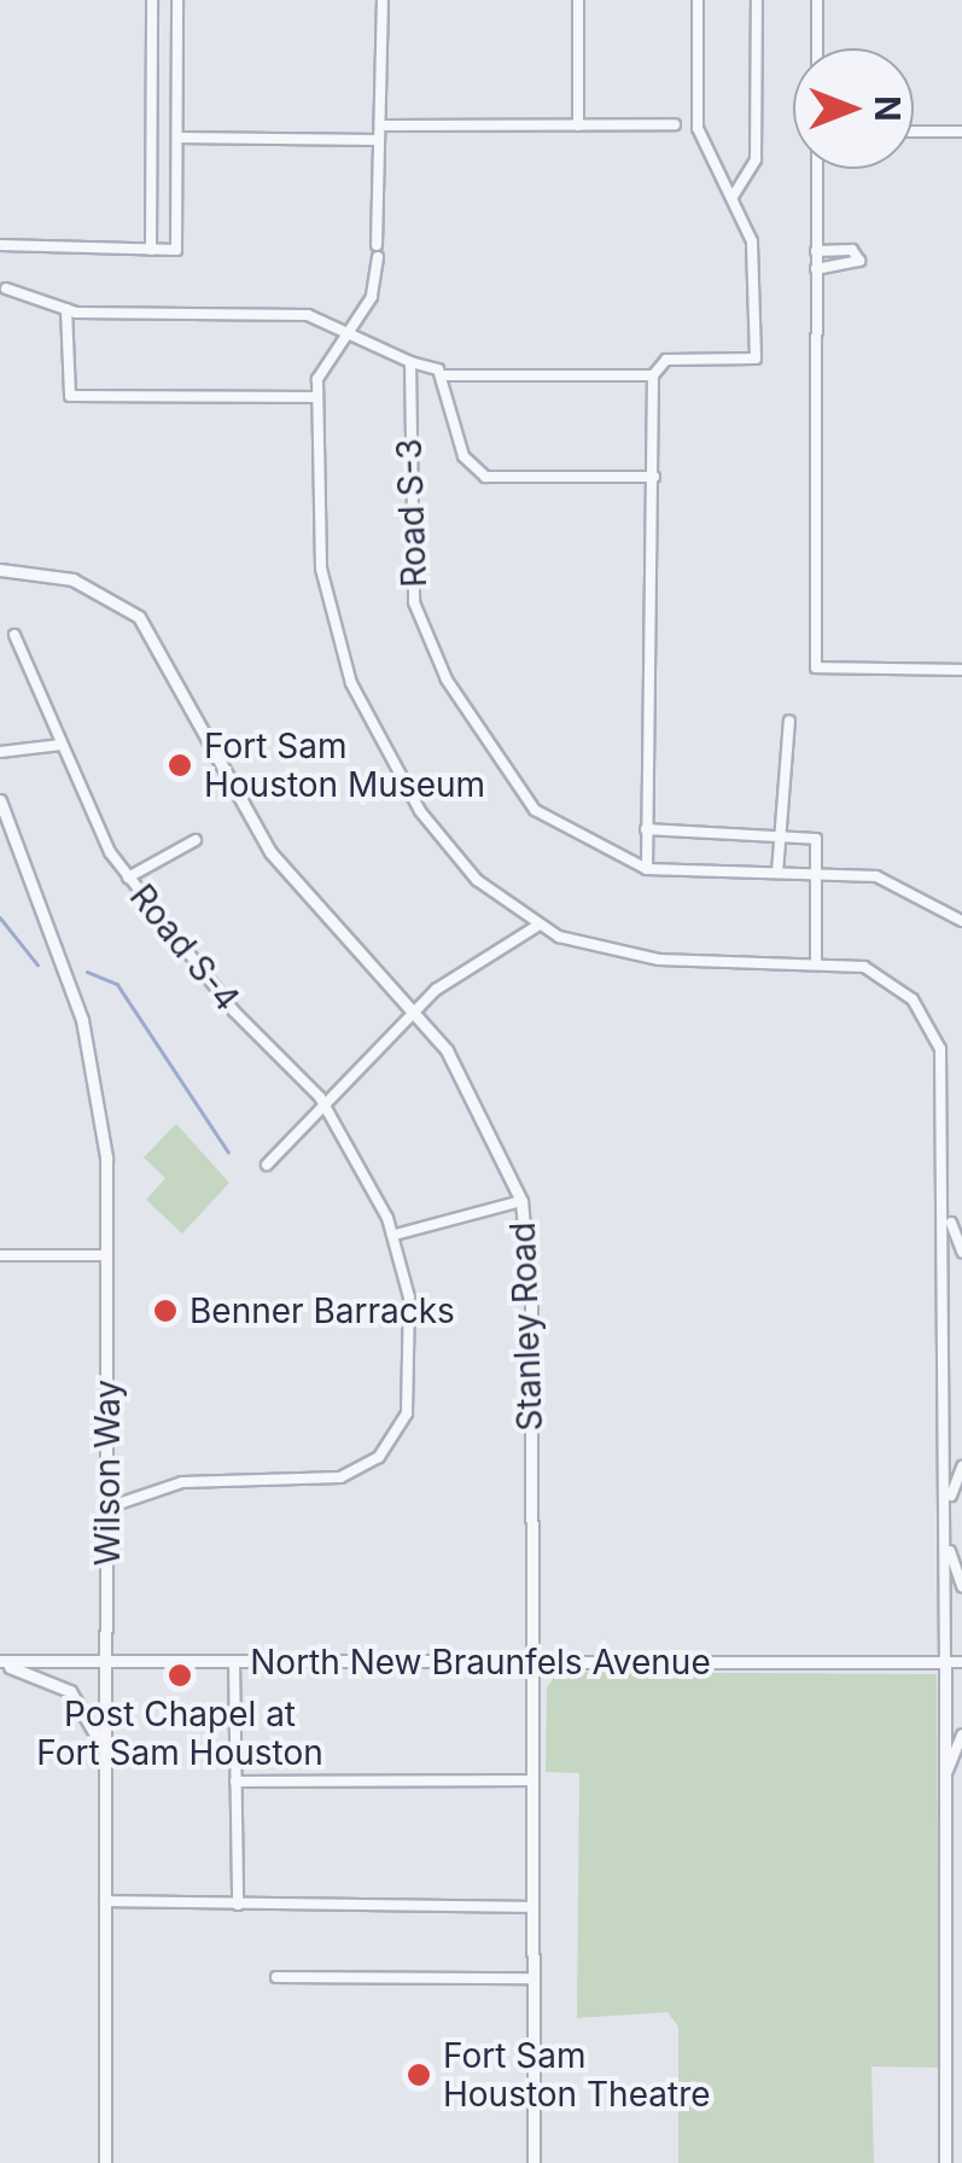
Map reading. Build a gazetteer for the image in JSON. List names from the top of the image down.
{
  "streets": {
    "street": [
      "Road S-3",
      "Road S-4",
      "Stanley Road",
      "Wilson Way",
      "North New Braunfels Avenue"
    ]
  },
  "crossings": [
    ["Road S-4", "Wilson Way"],
    ["Stanley Road", "North New Braunfels Avenue"],
    ["Wilson Way", "North New Braunfels Avenue"]
  ],
  "places": [
    "Fort Sam Houston Museum",
    "Benner Barracks",
    "Post Chapel at Fort Sam Houston",
    "Fort Sam Houston Theatre"
  ],
  "north": "right"
}
